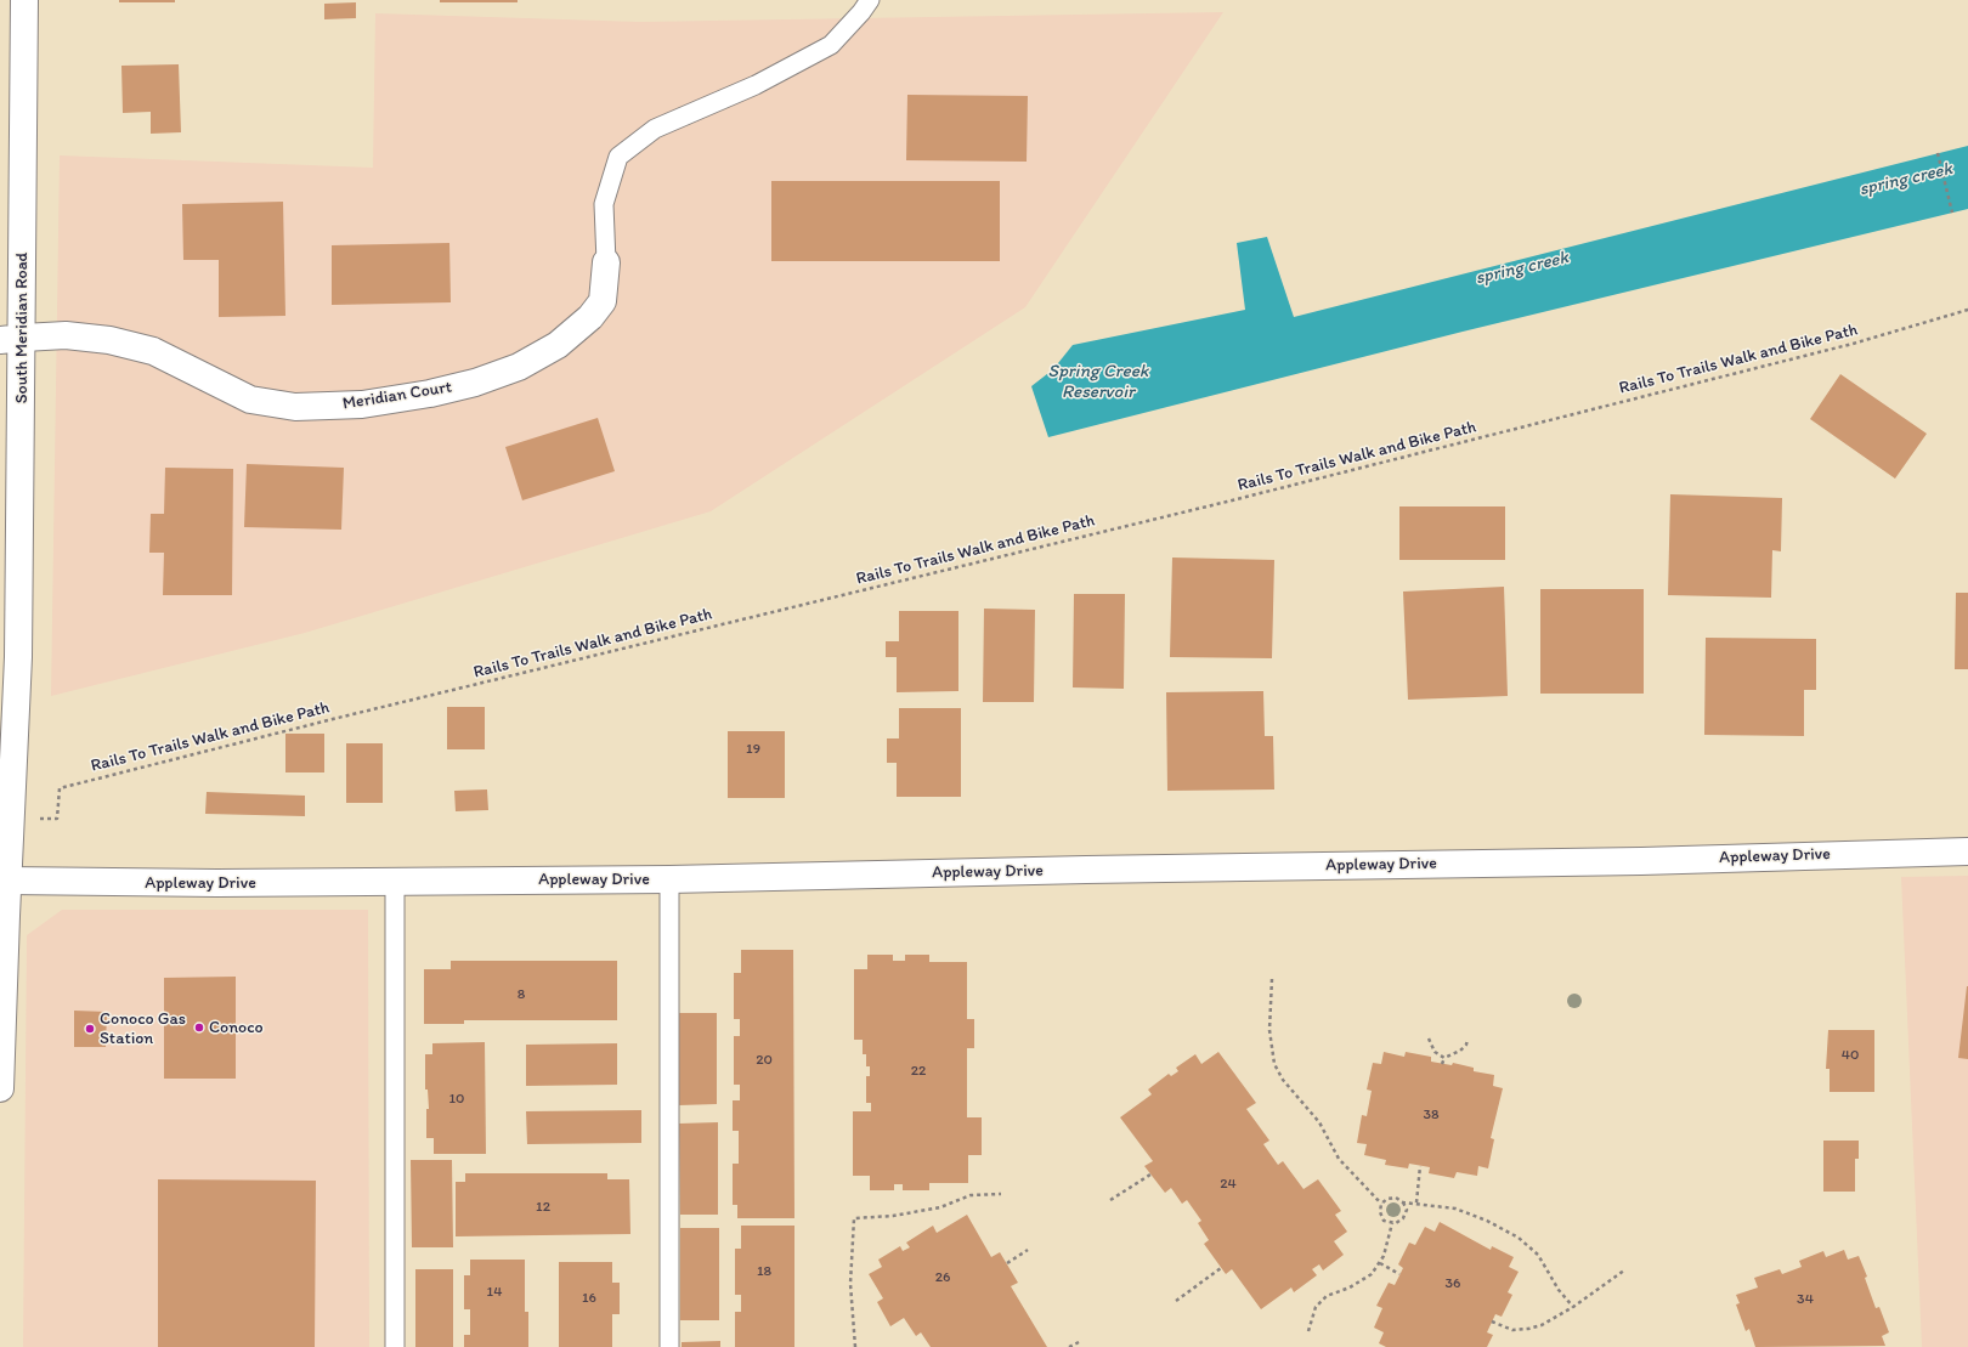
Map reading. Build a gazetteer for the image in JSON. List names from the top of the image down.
{
  "streets": {
    "street": ["South Meridian Road", "Meridian Court", "Appleway Drive"],
    "path": ["Rails To Trails Walk and Bike Path"]
  },
  "crossings": [
    ["South Meridian Road", "Rails To Trails Walk and Bike Path"],
    ["South Meridian Road", "Meridian Court"],
    ["South Meridian Road", "Appleway Drive"]
  ],
  "water": ["spring creek", "Spring Creek Reservoir"],
  "places": ["Conoco", "Conoco Gas Station"],
  "house_numbers": [
    "19",
    "8",
    "40",
    "20",
    "22",
    "10",
    "38",
    "24",
    "12",
    "18",
    "26",
    "36",
    "14",
    "16",
    "34"
  ]
}
